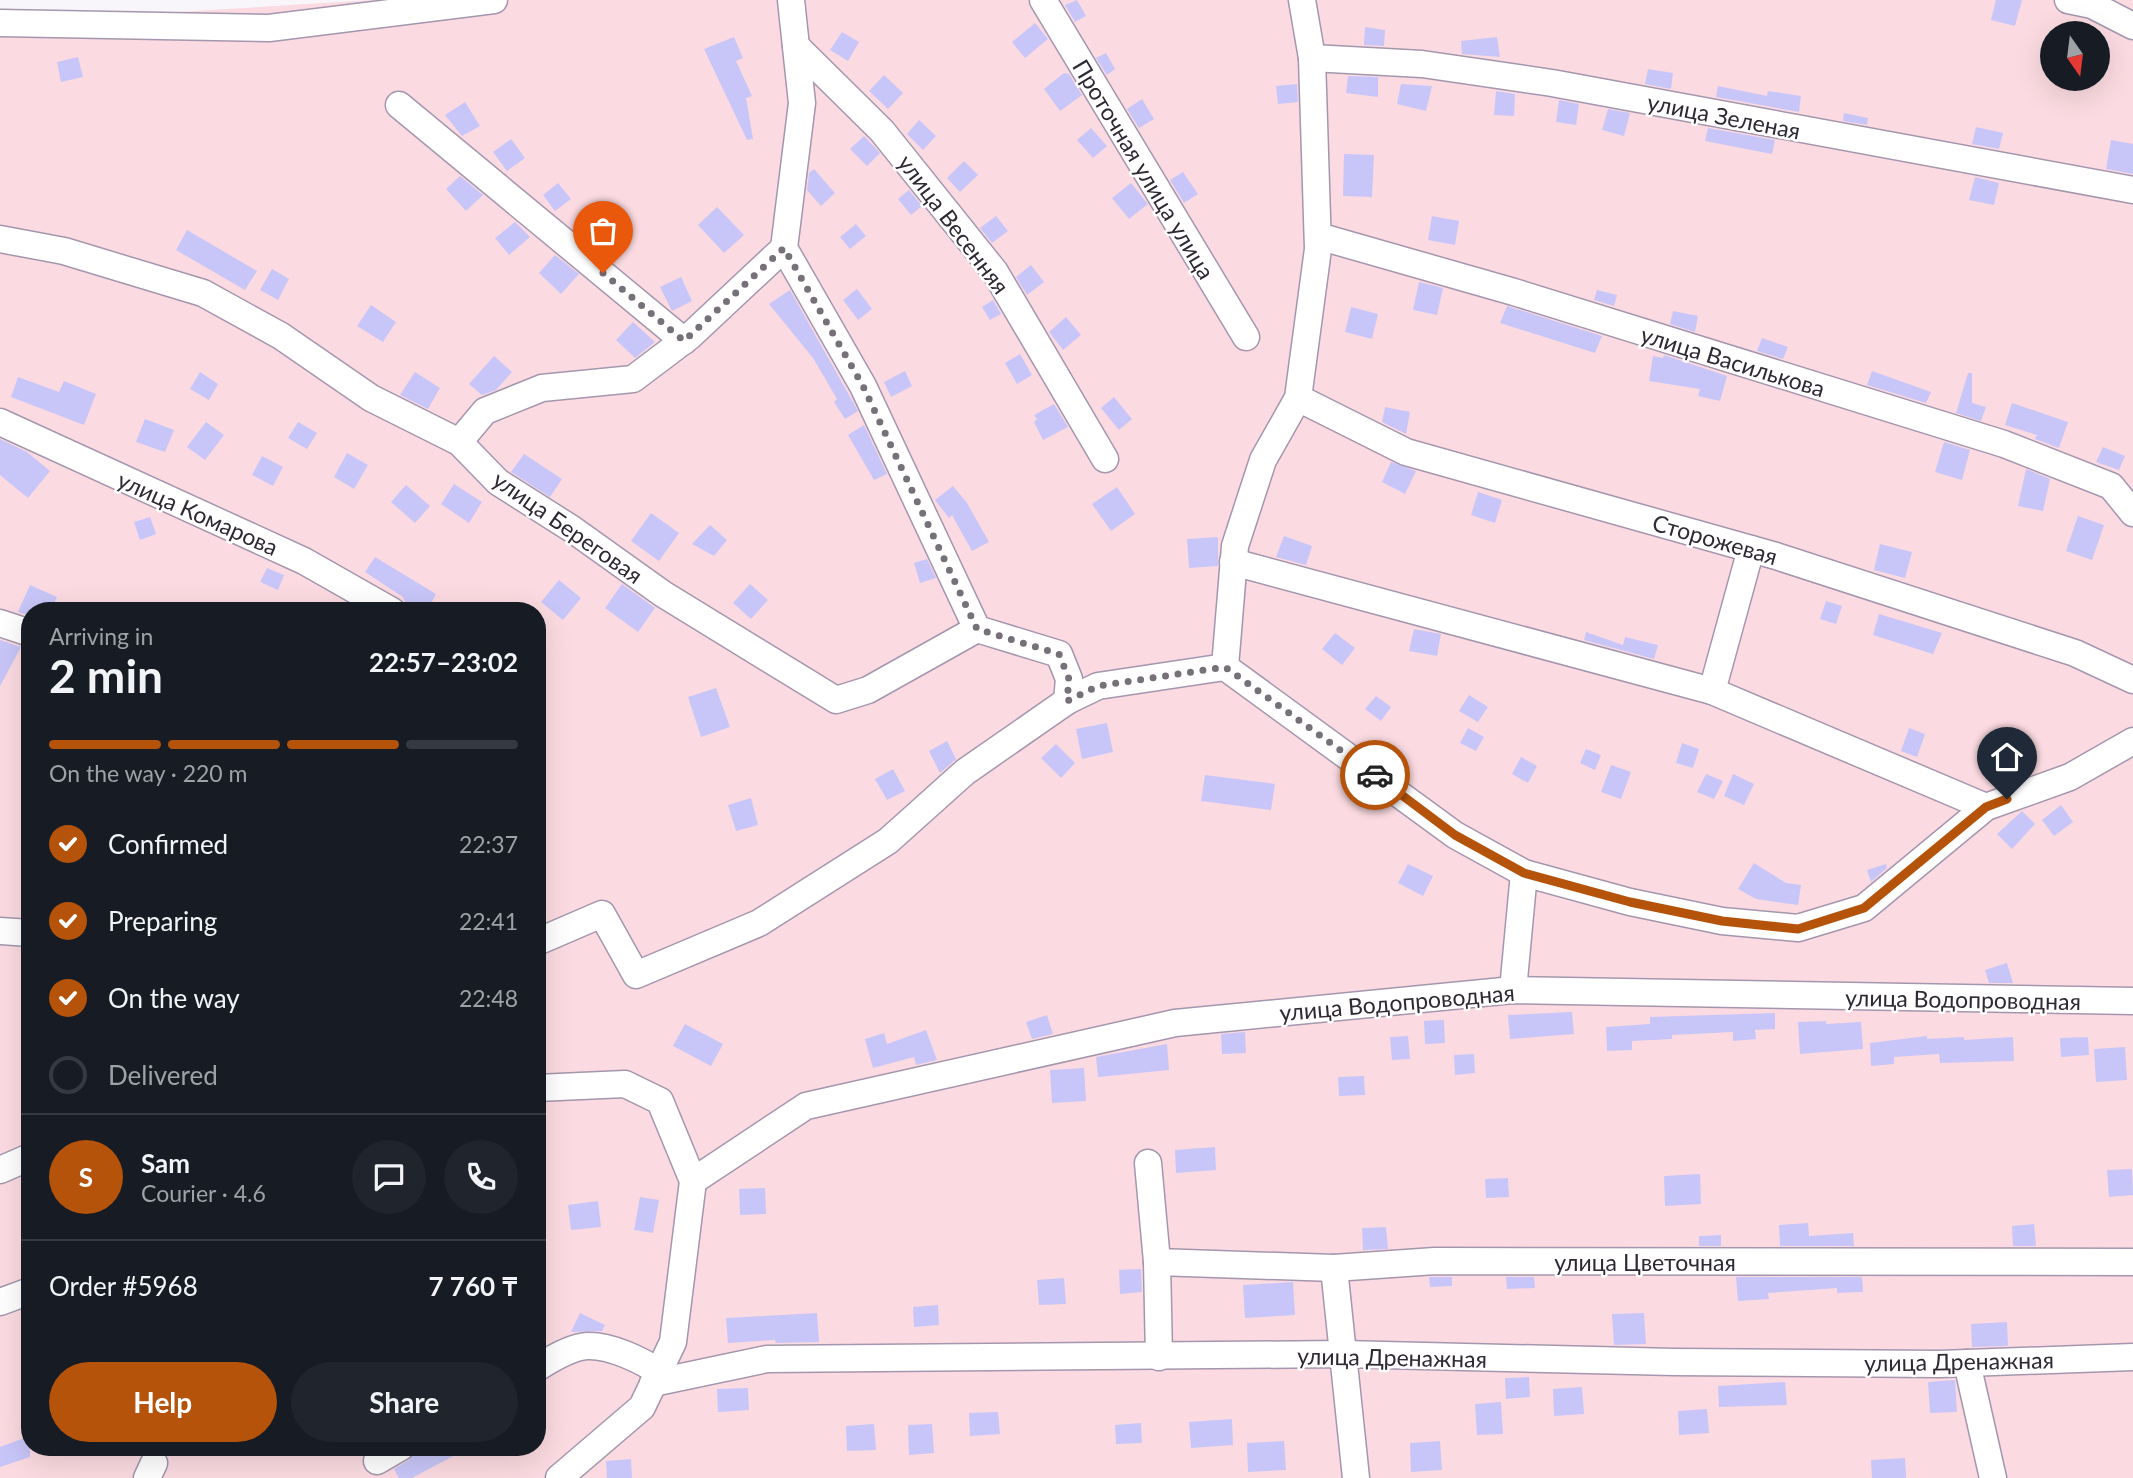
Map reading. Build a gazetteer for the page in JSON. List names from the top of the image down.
{
  "streets": {
    "street": [
      "улица Зеленая",
      "Проточная улица улица",
      "улица Весенняя",
      "улица Василькова",
      "улица Комарова",
      "улица Береговая",
      "Сторожевая",
      "улица Водопроводная",
      "улица Цветочная",
      "улица Дренажная"
    ]
  },
  "north": "bottom",
  "page": {
    "heading": ["2 min", "Arriving in", "22:57–23:02"],
    "panel": [
      "Sam",
      "Courier · 4.6",
      "Order #5968",
      "7 760 ₸"
    ],
    "bar": "On the way · 220 m",
    "list": [
      ["Confirmed", "22:37"],
      ["Preparing", "22:41"],
      ["On the way", "22:48"],
      "Delivered"
    ],
    "round": "S",
    "buttons": ["Help", "Share"]
  }
}
